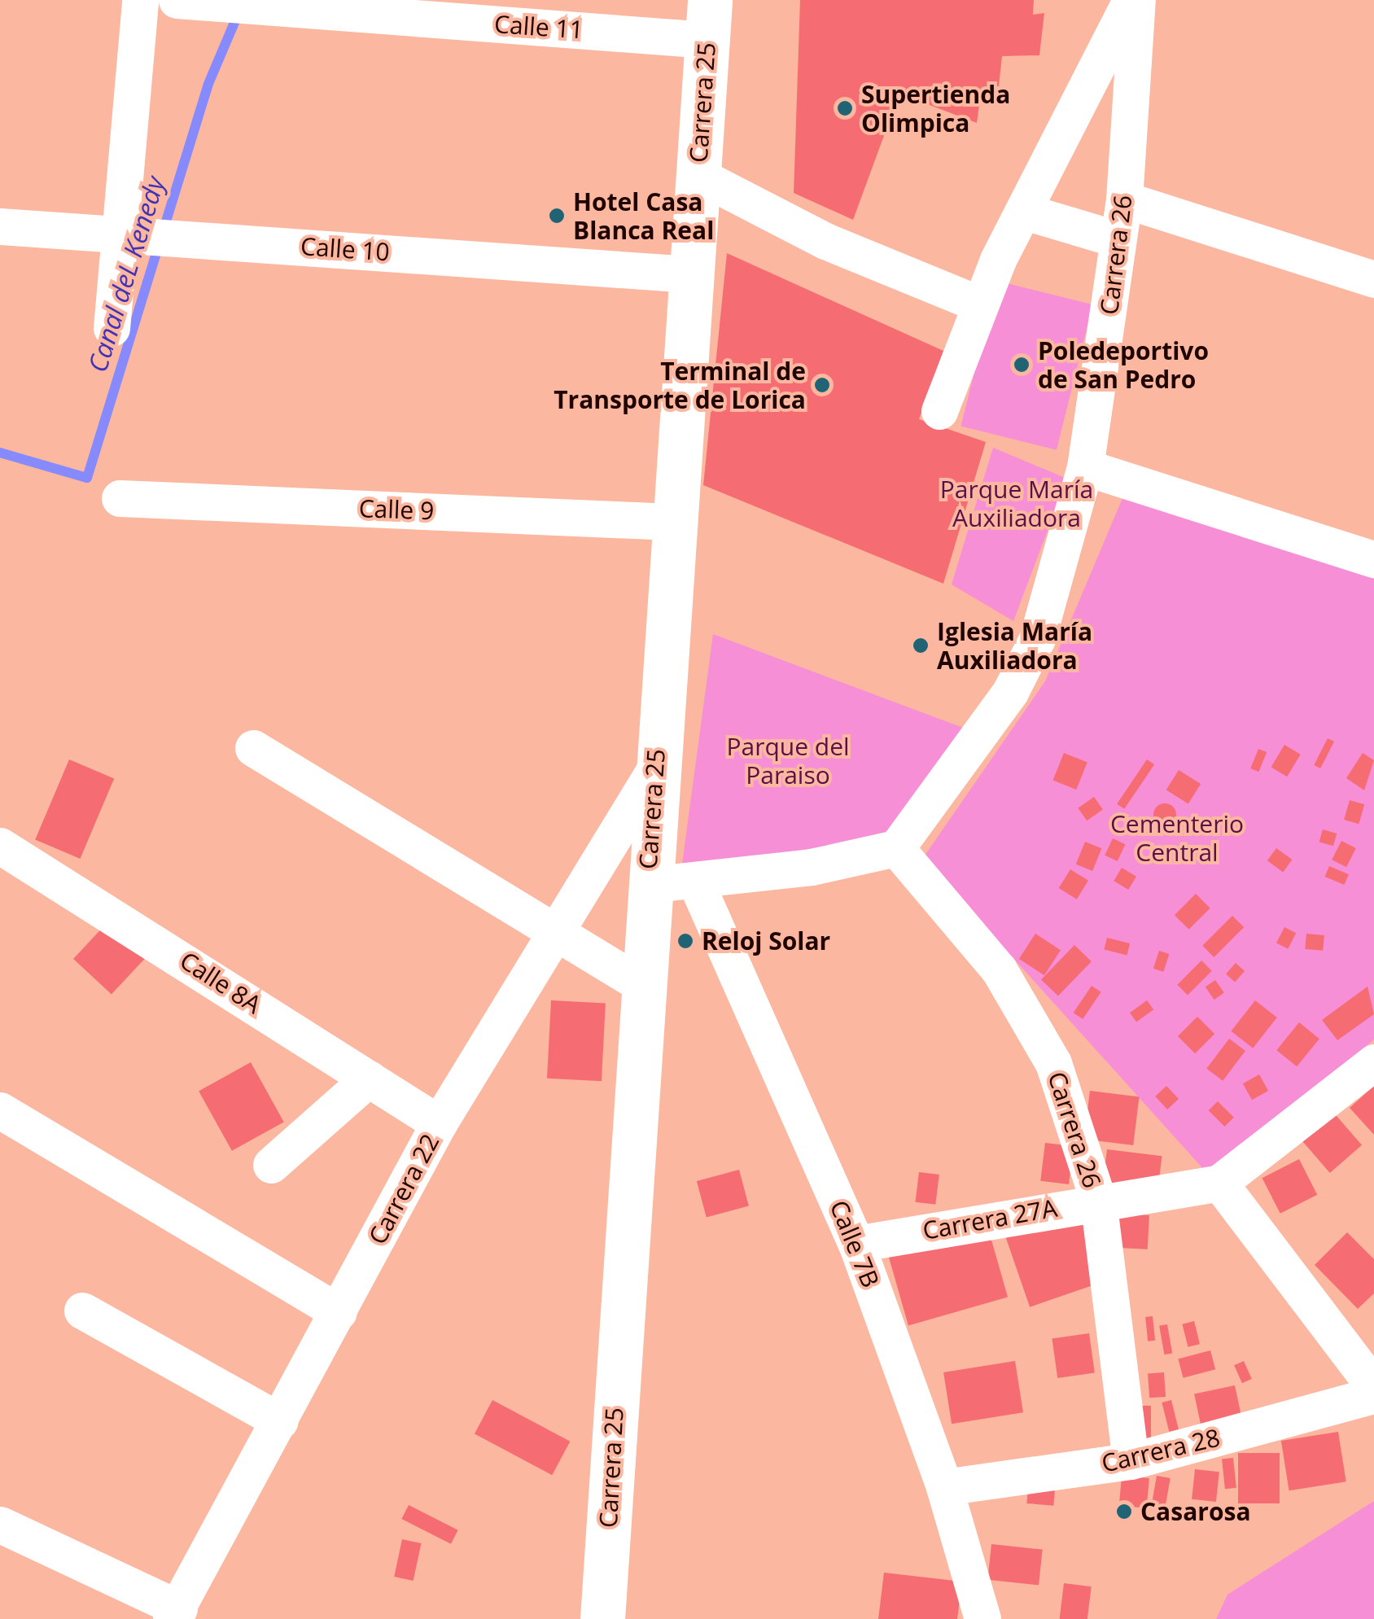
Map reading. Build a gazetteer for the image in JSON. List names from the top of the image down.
{
  "streets": {
    "main road": ["Carrera 25"],
    "street": [
      "Calle 11",
      "Calle 10",
      "Carrera 26",
      "Calle 9",
      "Calle 8A",
      "Carrera 22",
      "Carrera 27A",
      "Calle 7B",
      "Carrera 28"
    ]
  },
  "crossings": [
    ["Calle 11", "Carrera 25"],
    ["Carrera 25", "Calle 10"],
    ["Carrera 25", "Calle 9"],
    ["Carrera 25", "Carrera 22"],
    ["Carrera 26", "Carrera 27A"],
    ["Carrera 26", "Carrera 28"],
    ["Calle 8A", "Carrera 22"],
    ["Carrera 27A", "Calle 7B"],
    ["Calle 7B", "Carrera 28"]
  ],
  "water": ["Canal deL Kenedy"],
  "parks": ["Parque María Auxiliadora", "Parque del Paraiso", "Cementerio Central"],
  "places": [
    "Supertienda Olimpica",
    "Hotel Casa Blanca Real",
    "Poledeportivo de San Pedro",
    "Terminal de Transporte de Lorica",
    "Iglesia María Auxiliadora",
    "Reloj Solar",
    "Casarosa"
  ]
}
